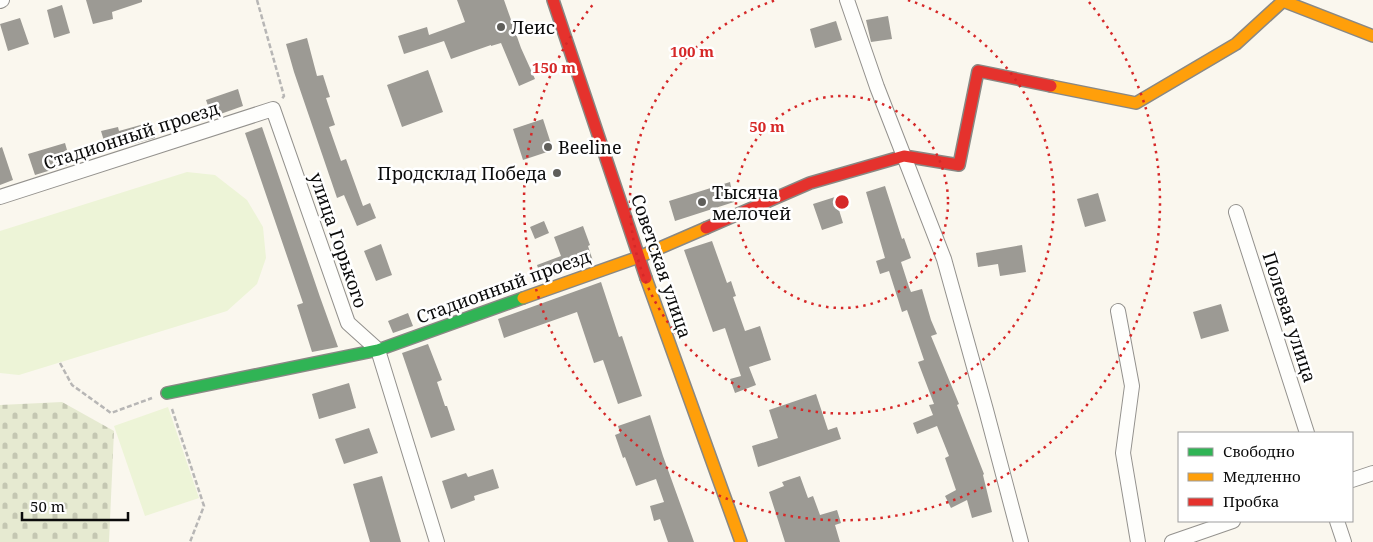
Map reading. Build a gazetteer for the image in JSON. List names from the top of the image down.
{
  "streets": {
    "street": [
      "Стадионный проезд",
      "улица Горького",
      "Советская улица",
      "Полевая улица"
    ]
  },
  "crossings": [
    ["Стадионный проезд", "улица Горького"],
    ["Стадионный проезд", "Советская улица"]
  ],
  "places": [
    "Леис",
    "Beeline",
    "Продсклад Победа",
    "Тысяча мелочей"
  ],
  "legend": ["Свободно", "Медленно", "Пробка"],
  "scale_bar": "50 m",
  "rings": ["100 m", "150 m", "50 m"]
}
